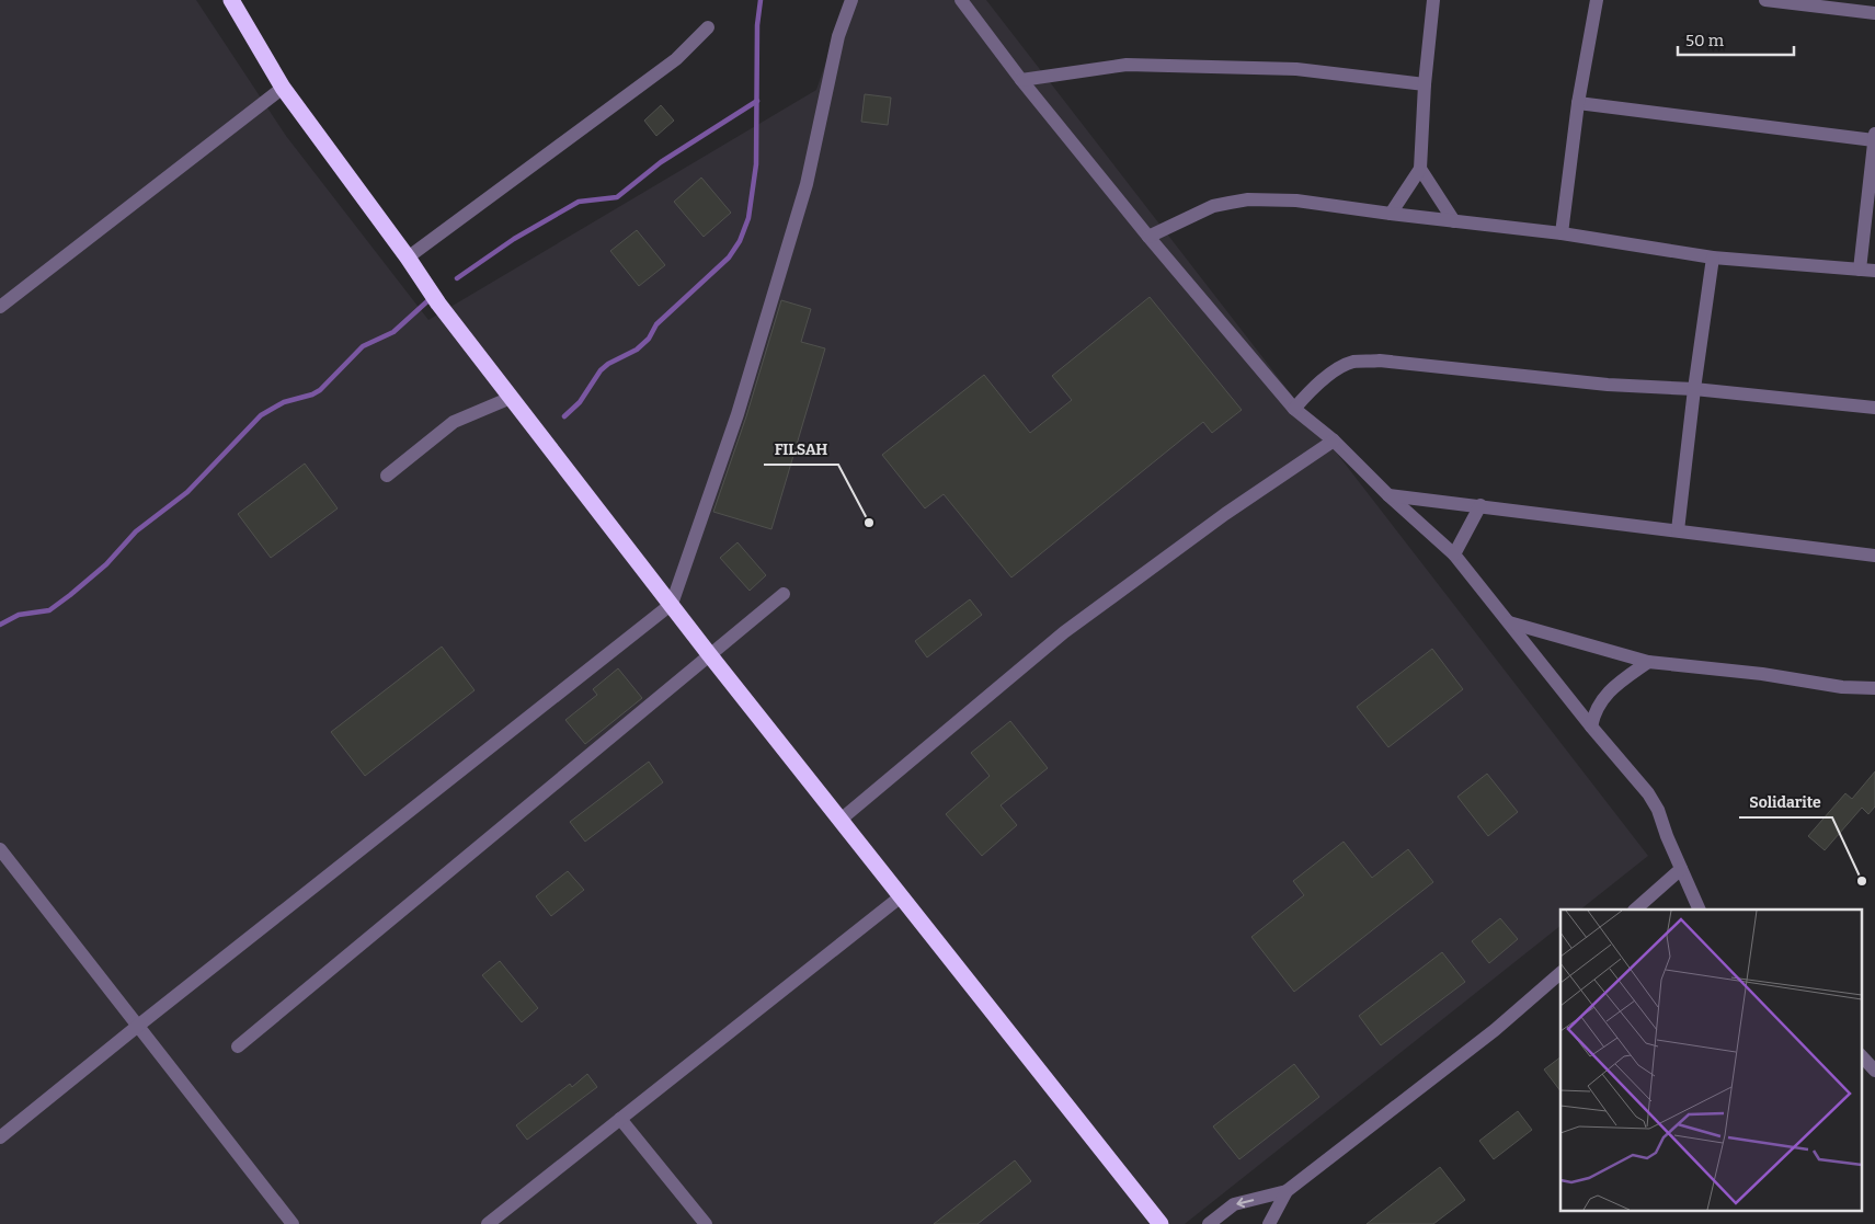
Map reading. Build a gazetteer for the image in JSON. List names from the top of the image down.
{
  "places": ["FILSAH", "Solidarite"],
  "scale_bar": "50 m"
}
